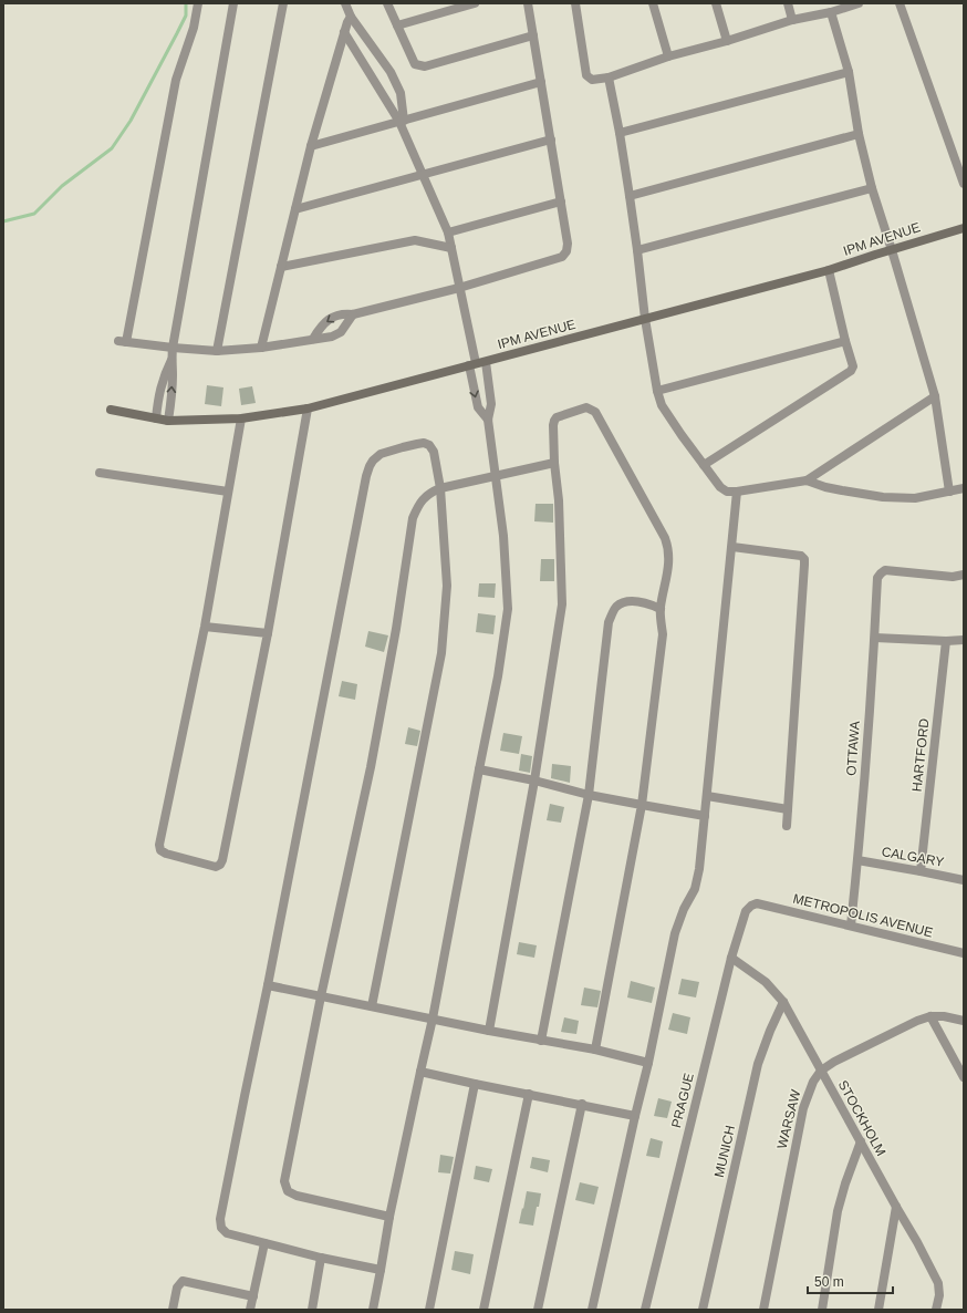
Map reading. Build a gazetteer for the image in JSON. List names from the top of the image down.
{
  "streets": {
    "street": [
      "IPM AVENUE",
      "OTTAWA",
      "HARTFORD",
      "CALGARY",
      "METROPOLIS AVENUE",
      "PRAGUE",
      "STOCKHOLM",
      "WARSAW",
      "MUNICH"
    ]
  },
  "crossings": [
    ["OTTAWA", "CALGARY"],
    ["OTTAWA", "METROPOLIS AVENUE"],
    ["HARTFORD", "CALGARY"],
    ["METROPOLIS AVENUE", "PRAGUE"],
    ["PRAGUE", "STOCKHOLM"],
    ["STOCKHOLM", "WARSAW"],
    ["STOCKHOLM", "MUNICH"]
  ],
  "scale_bar": "50 m"
}
